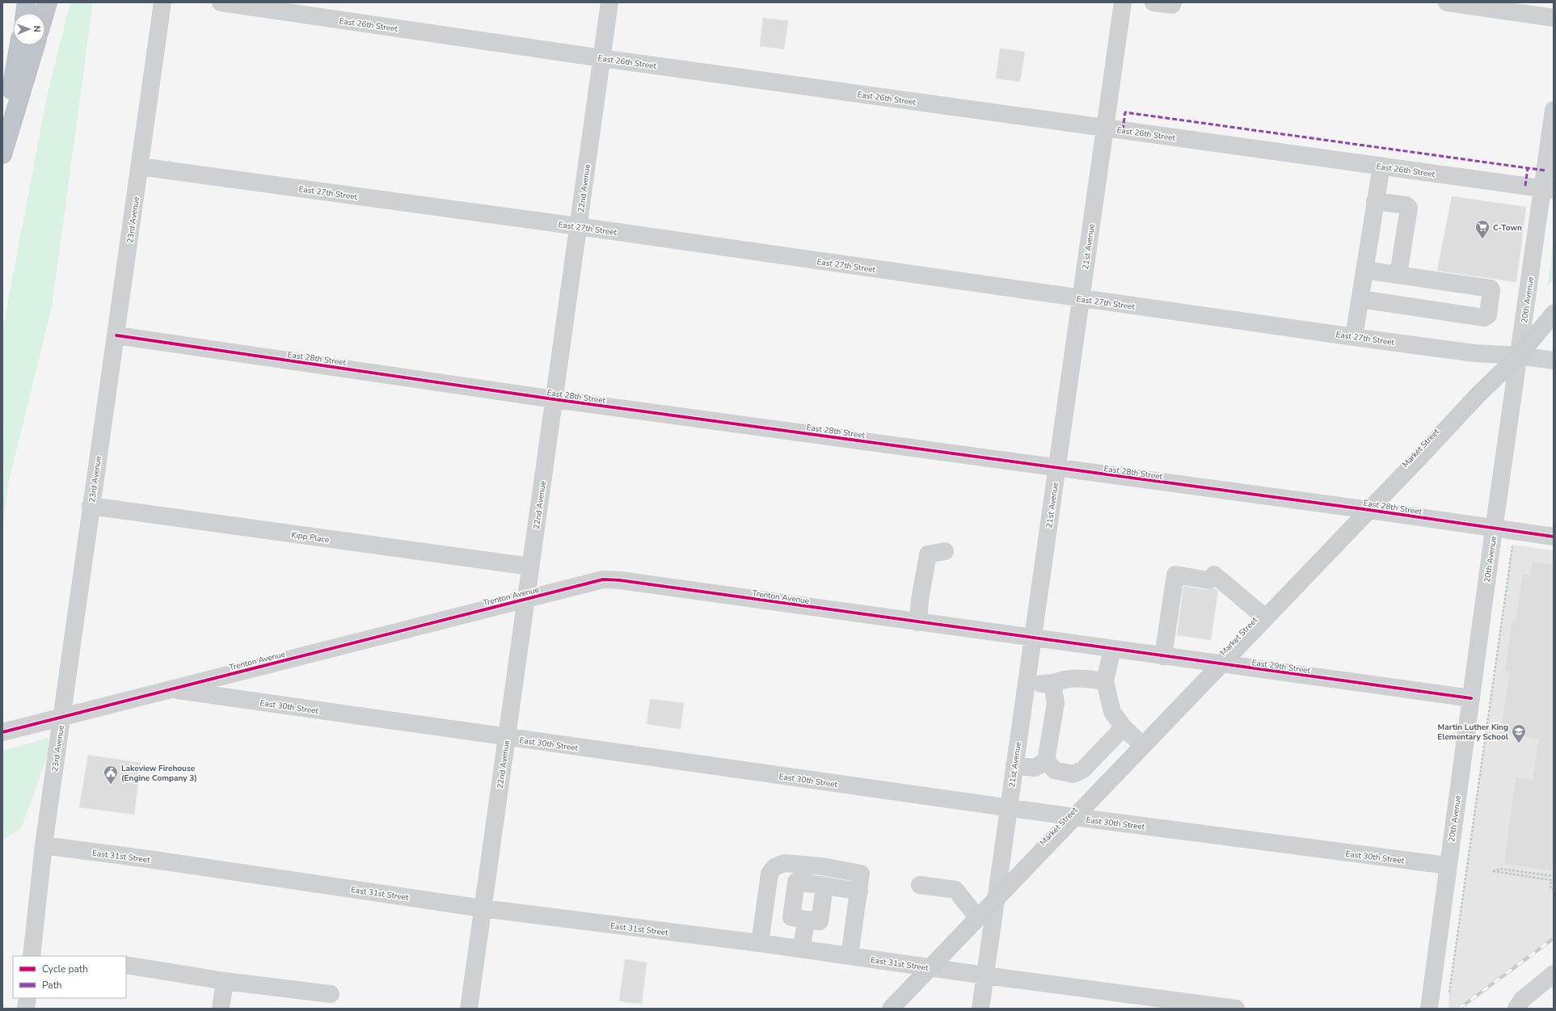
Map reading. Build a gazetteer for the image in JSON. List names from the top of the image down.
{
  "streets": {
    "main road": ["Market Street"],
    "street": [
      "East 26th Street",
      "22nd Avenue",
      "East 27th Street",
      "23rd Avenue",
      "21st Avenue",
      "20th Avenue",
      "East 28th Street",
      "Kipp Place",
      "Trenton Avenue",
      "East 29th Street",
      "East 30th Street",
      "East 31st Street"
    ]
  },
  "crossings": [
    ["East 26th Street", "22nd Avenue"],
    ["East 26th Street", "21st Avenue"],
    ["East 26th Street", "20th Avenue"],
    ["22nd Avenue", "East 27th Street"],
    ["22nd Avenue", "East 28th Street"],
    ["22nd Avenue", "Kipp Place"],
    ["22nd Avenue", "Trenton Avenue"],
    ["22nd Avenue", "East 30th Street"],
    ["22nd Avenue", "East 31st Street"],
    ["East 27th Street", "23rd Avenue"],
    ["East 27th Street", "21st Avenue"],
    ["East 27th Street", "20th Avenue"],
    ["East 27th Street", "Market Street"],
    ["23rd Avenue", "East 28th Street"],
    ["23rd Avenue", "Kipp Place"],
    ["23rd Avenue", "Trenton Avenue"],
    ["23rd Avenue", "East 31st Street"],
    ["21st Avenue", "East 28th Street"],
    ["21st Avenue", "Market Street"],
    ["21st Avenue", "Trenton Avenue"],
    ["21st Avenue", "East 29th Street"],
    ["21st Avenue", "East 30th Street"],
    ["21st Avenue", "East 31st Street"],
    ["20th Avenue", "East 28th Street"],
    ["20th Avenue", "Market Street"],
    ["20th Avenue", "East 29th Street"],
    ["20th Avenue", "East 30th Street"],
    ["East 28th Street", "Market Street"],
    ["Market Street", "East 29th Street"],
    ["Market Street", "East 30th Street"],
    ["Market Street", "East 31st Street"],
    ["Trenton Avenue", "East 29th Street"],
    ["Trenton Avenue", "East 30th Street"]
  ],
  "places": {
    "supermarket": ["C-Town"],
    "school or university": ["Martin Luther King Elementary School"],
    "public building": ["Lakeview Firehouse (Engine Company 3)"]
  },
  "legend": ["Cycle path", "Path"],
  "north": "right"
}
